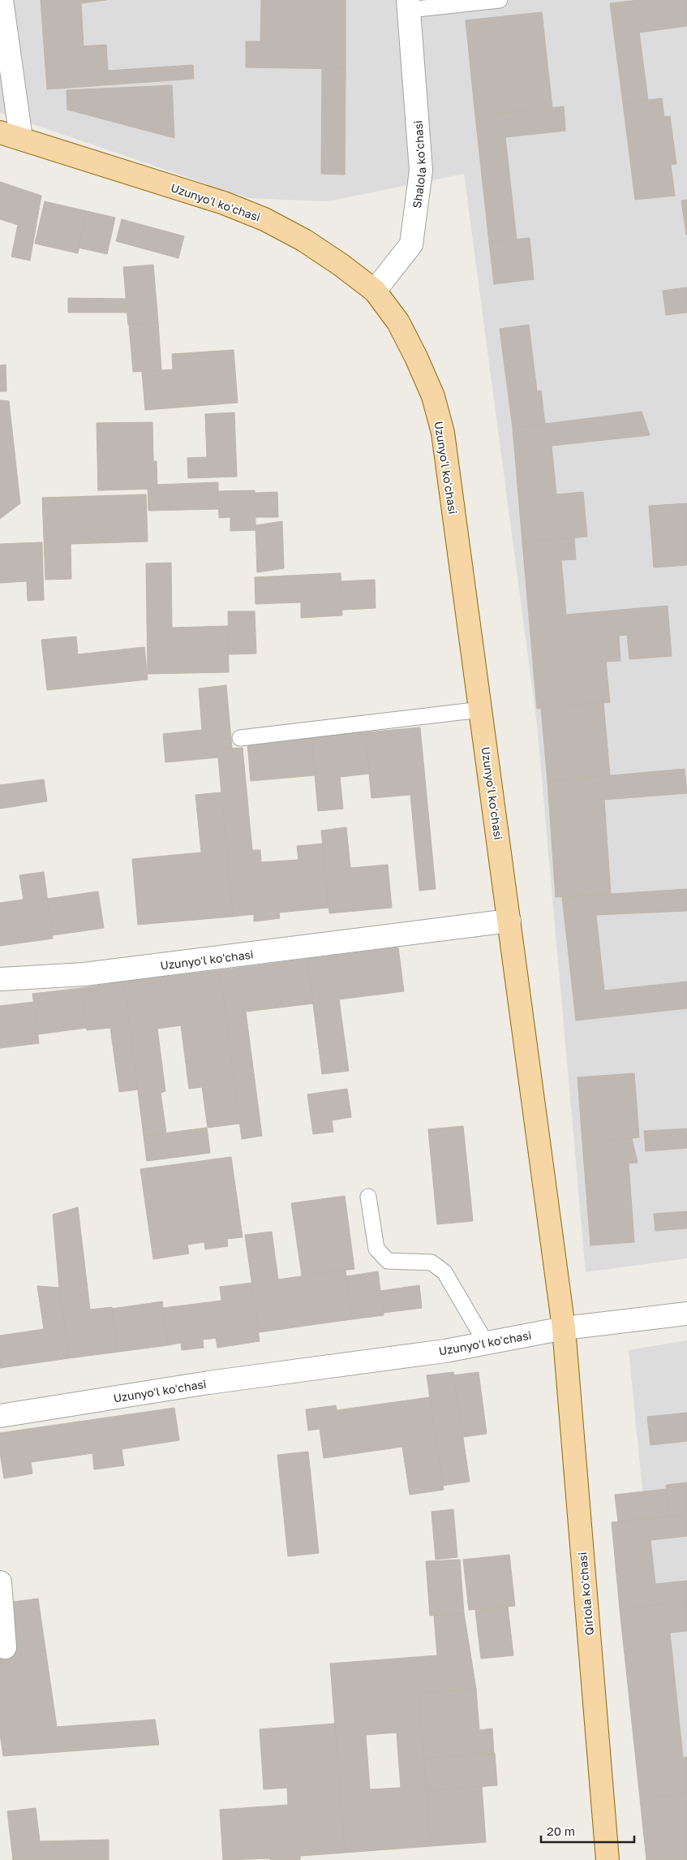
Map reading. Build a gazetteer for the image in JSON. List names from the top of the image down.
{
  "streets": {
    "main road": ["Uzunyoʻl koʻchasi", "Qirlola koʻchasi"],
    "street": ["Shalola ko'chasi"]
  },
  "crossings": [
    ["Shalola ko'chasi", "Uzunyoʻl koʻchasi"],
    ["Uzunyoʻl koʻchasi", "Qirlola koʻchasi"]
  ],
  "scale_bar": "20 m"
}
